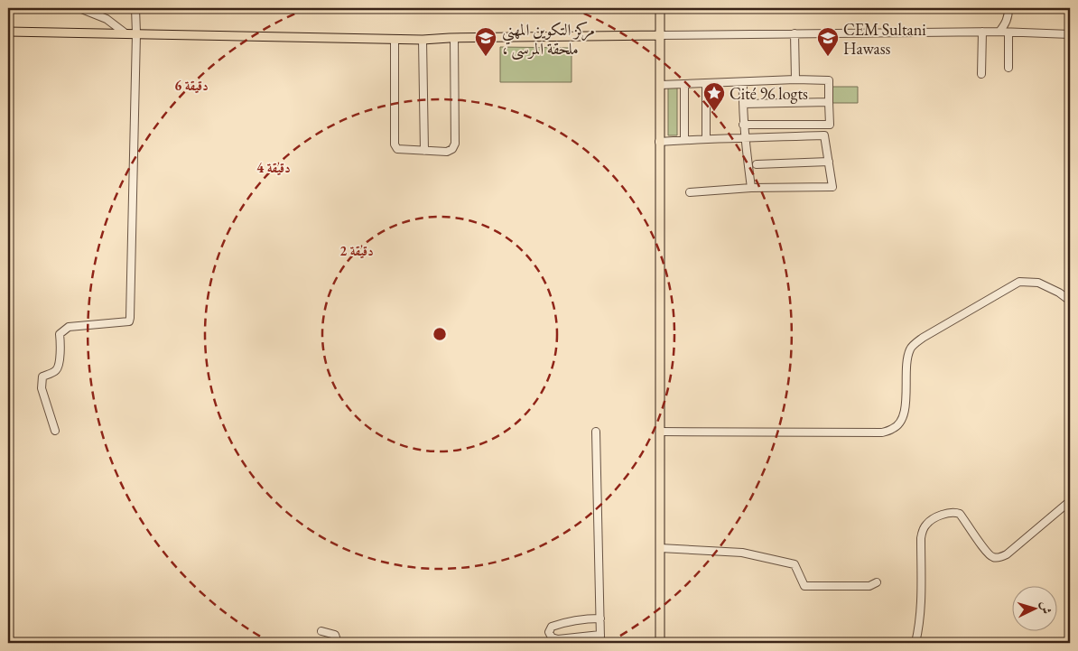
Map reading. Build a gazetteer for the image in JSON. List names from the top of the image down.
{
  "places": {
    "school or university": ["مركز التكوين المهني ، ملحقة المرسى", "CEM Sultani Hawass"],
    "place": ["Cité 96 logts"]
  },
  "north": "right",
  "rings": ["6 دقيقة", "4 دقيقة", "2 دقيقة"]
}
